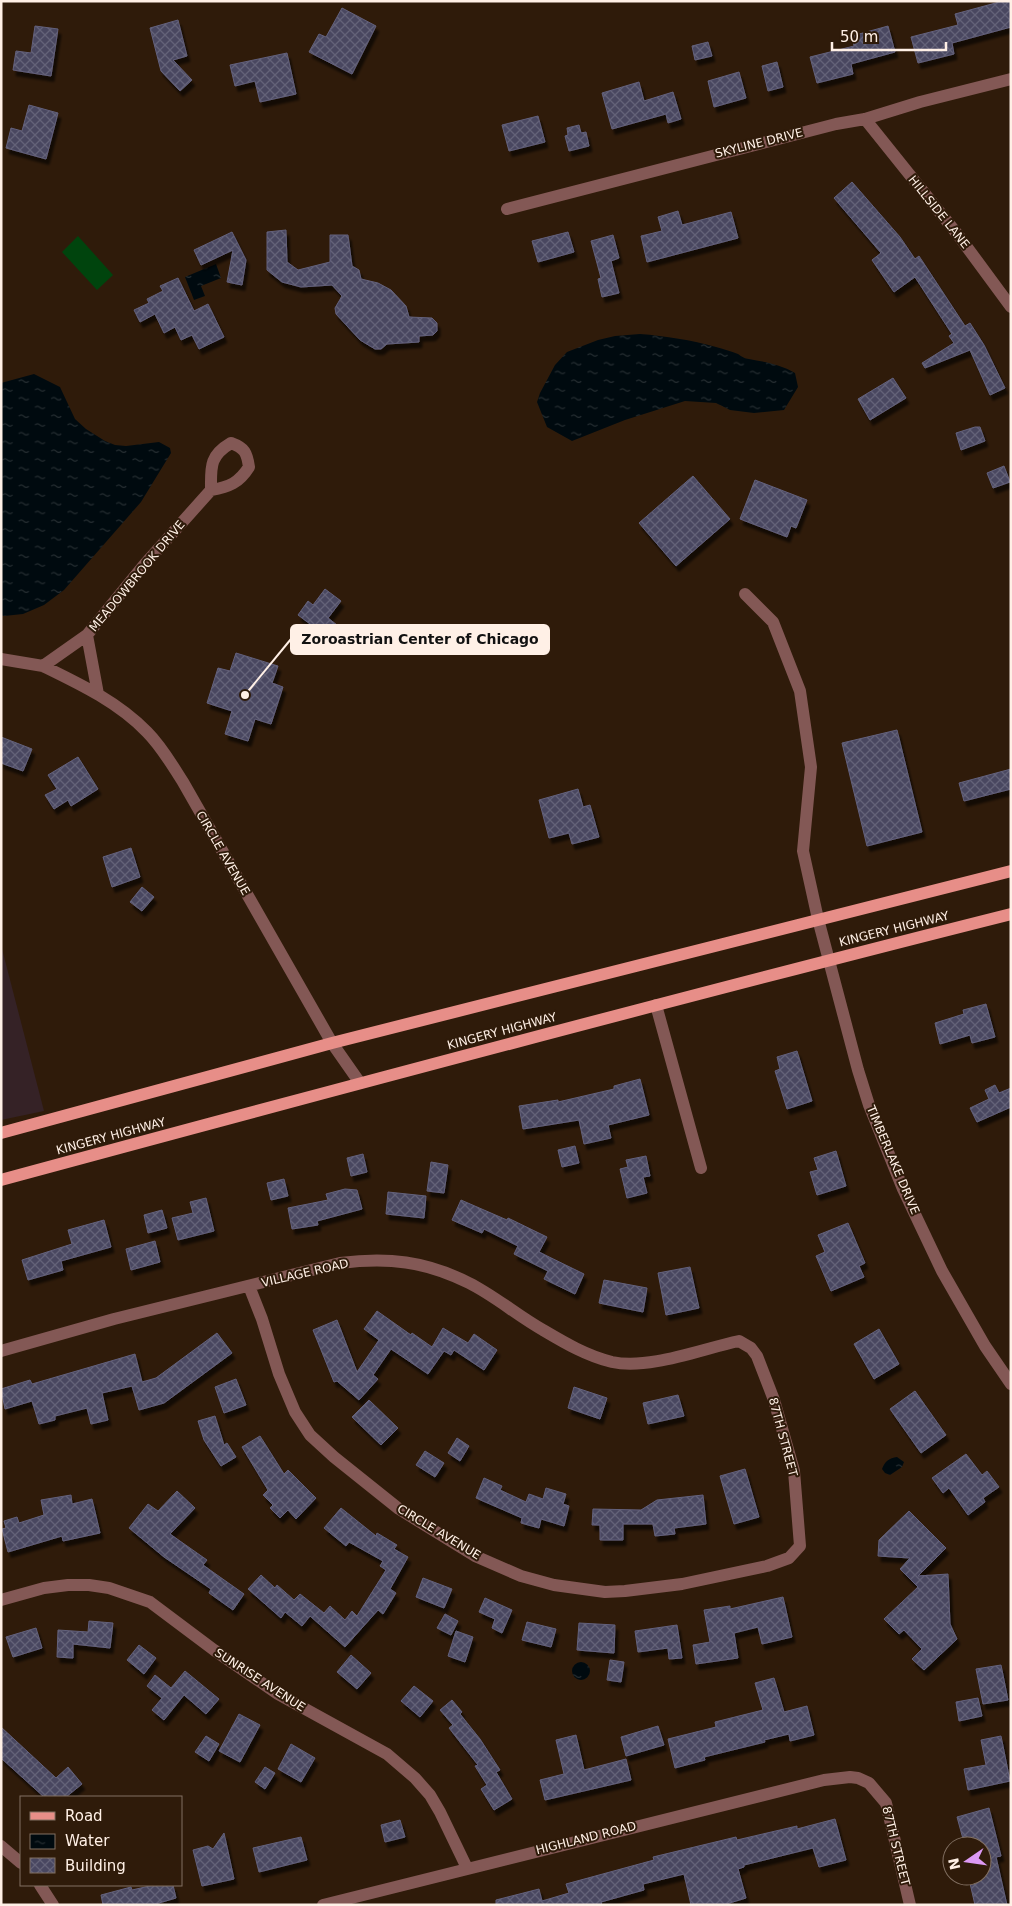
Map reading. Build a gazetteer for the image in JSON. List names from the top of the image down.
{
  "streets": {
    "main road": ["KINGERY HIGHWAY"],
    "street": [
      "SKYLINE DRIVE",
      "HILLSIDE LANE",
      "MEADOWBROOK DRIVE",
      "CIRCLE AVENUE",
      "TIMBERLAKE DRIVE",
      "VILLAGE ROAD",
      "87TH STREET",
      "SUNRISE AVENUE",
      "HIGHLAND ROAD"
    ]
  },
  "crossings": [
    ["SKYLINE DRIVE", "HILLSIDE LANE"],
    ["MEADOWBROOK DRIVE", "CIRCLE AVENUE"],
    ["CIRCLE AVENUE", "KINGERY HIGHWAY"],
    ["CIRCLE AVENUE", "VILLAGE ROAD"],
    ["CIRCLE AVENUE", "87TH STREET"],
    ["KINGERY HIGHWAY", "TIMBERLAKE DRIVE"],
    ["VILLAGE ROAD", "87TH STREET"],
    ["87TH STREET", "HIGHLAND ROAD"],
    ["SUNRISE AVENUE", "HIGHLAND ROAD"]
  ],
  "places": ["Zoroastrian Center of Chicago"],
  "legend": ["Road", "Water", "Building"],
  "scale_bar": "50 m",
  "north": "left"
}
